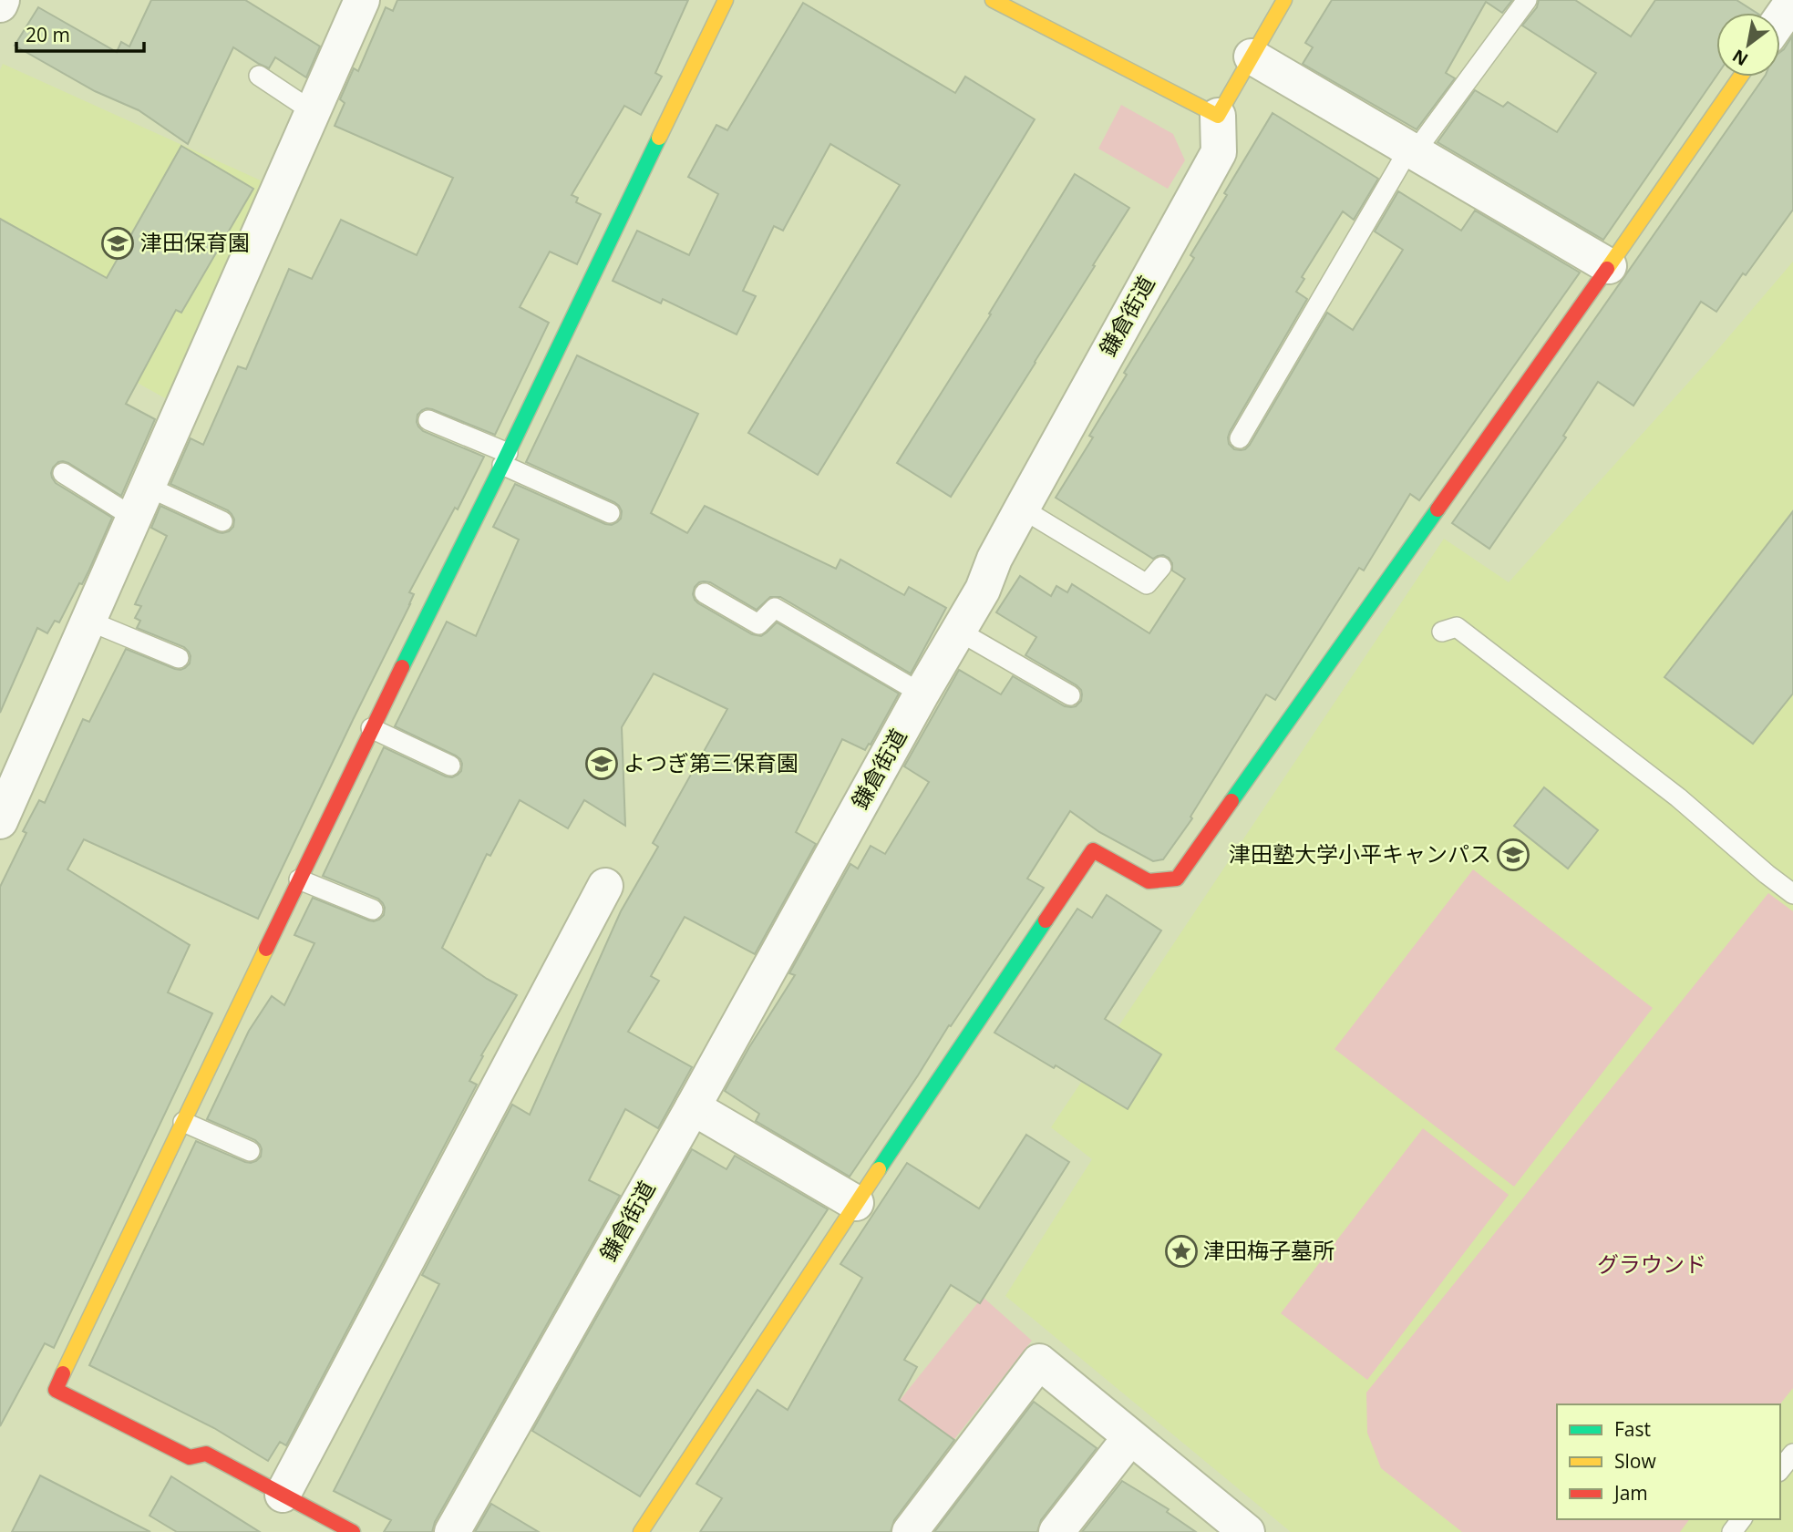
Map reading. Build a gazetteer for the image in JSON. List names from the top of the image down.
{
  "streets": {
    "street": ["鎌倉街道"]
  },
  "parks": ["グラウンド"],
  "places": {
    "school or university": ["津田保育園", "よつぎ第三保育園", "津田塾大学小平キャンパス"],
    "place": ["津田梅子墓所"]
  },
  "legend": ["Fast", "Slow", "Jam"],
  "scale_bar": "20 m",
  "north": "bottom left"
}
